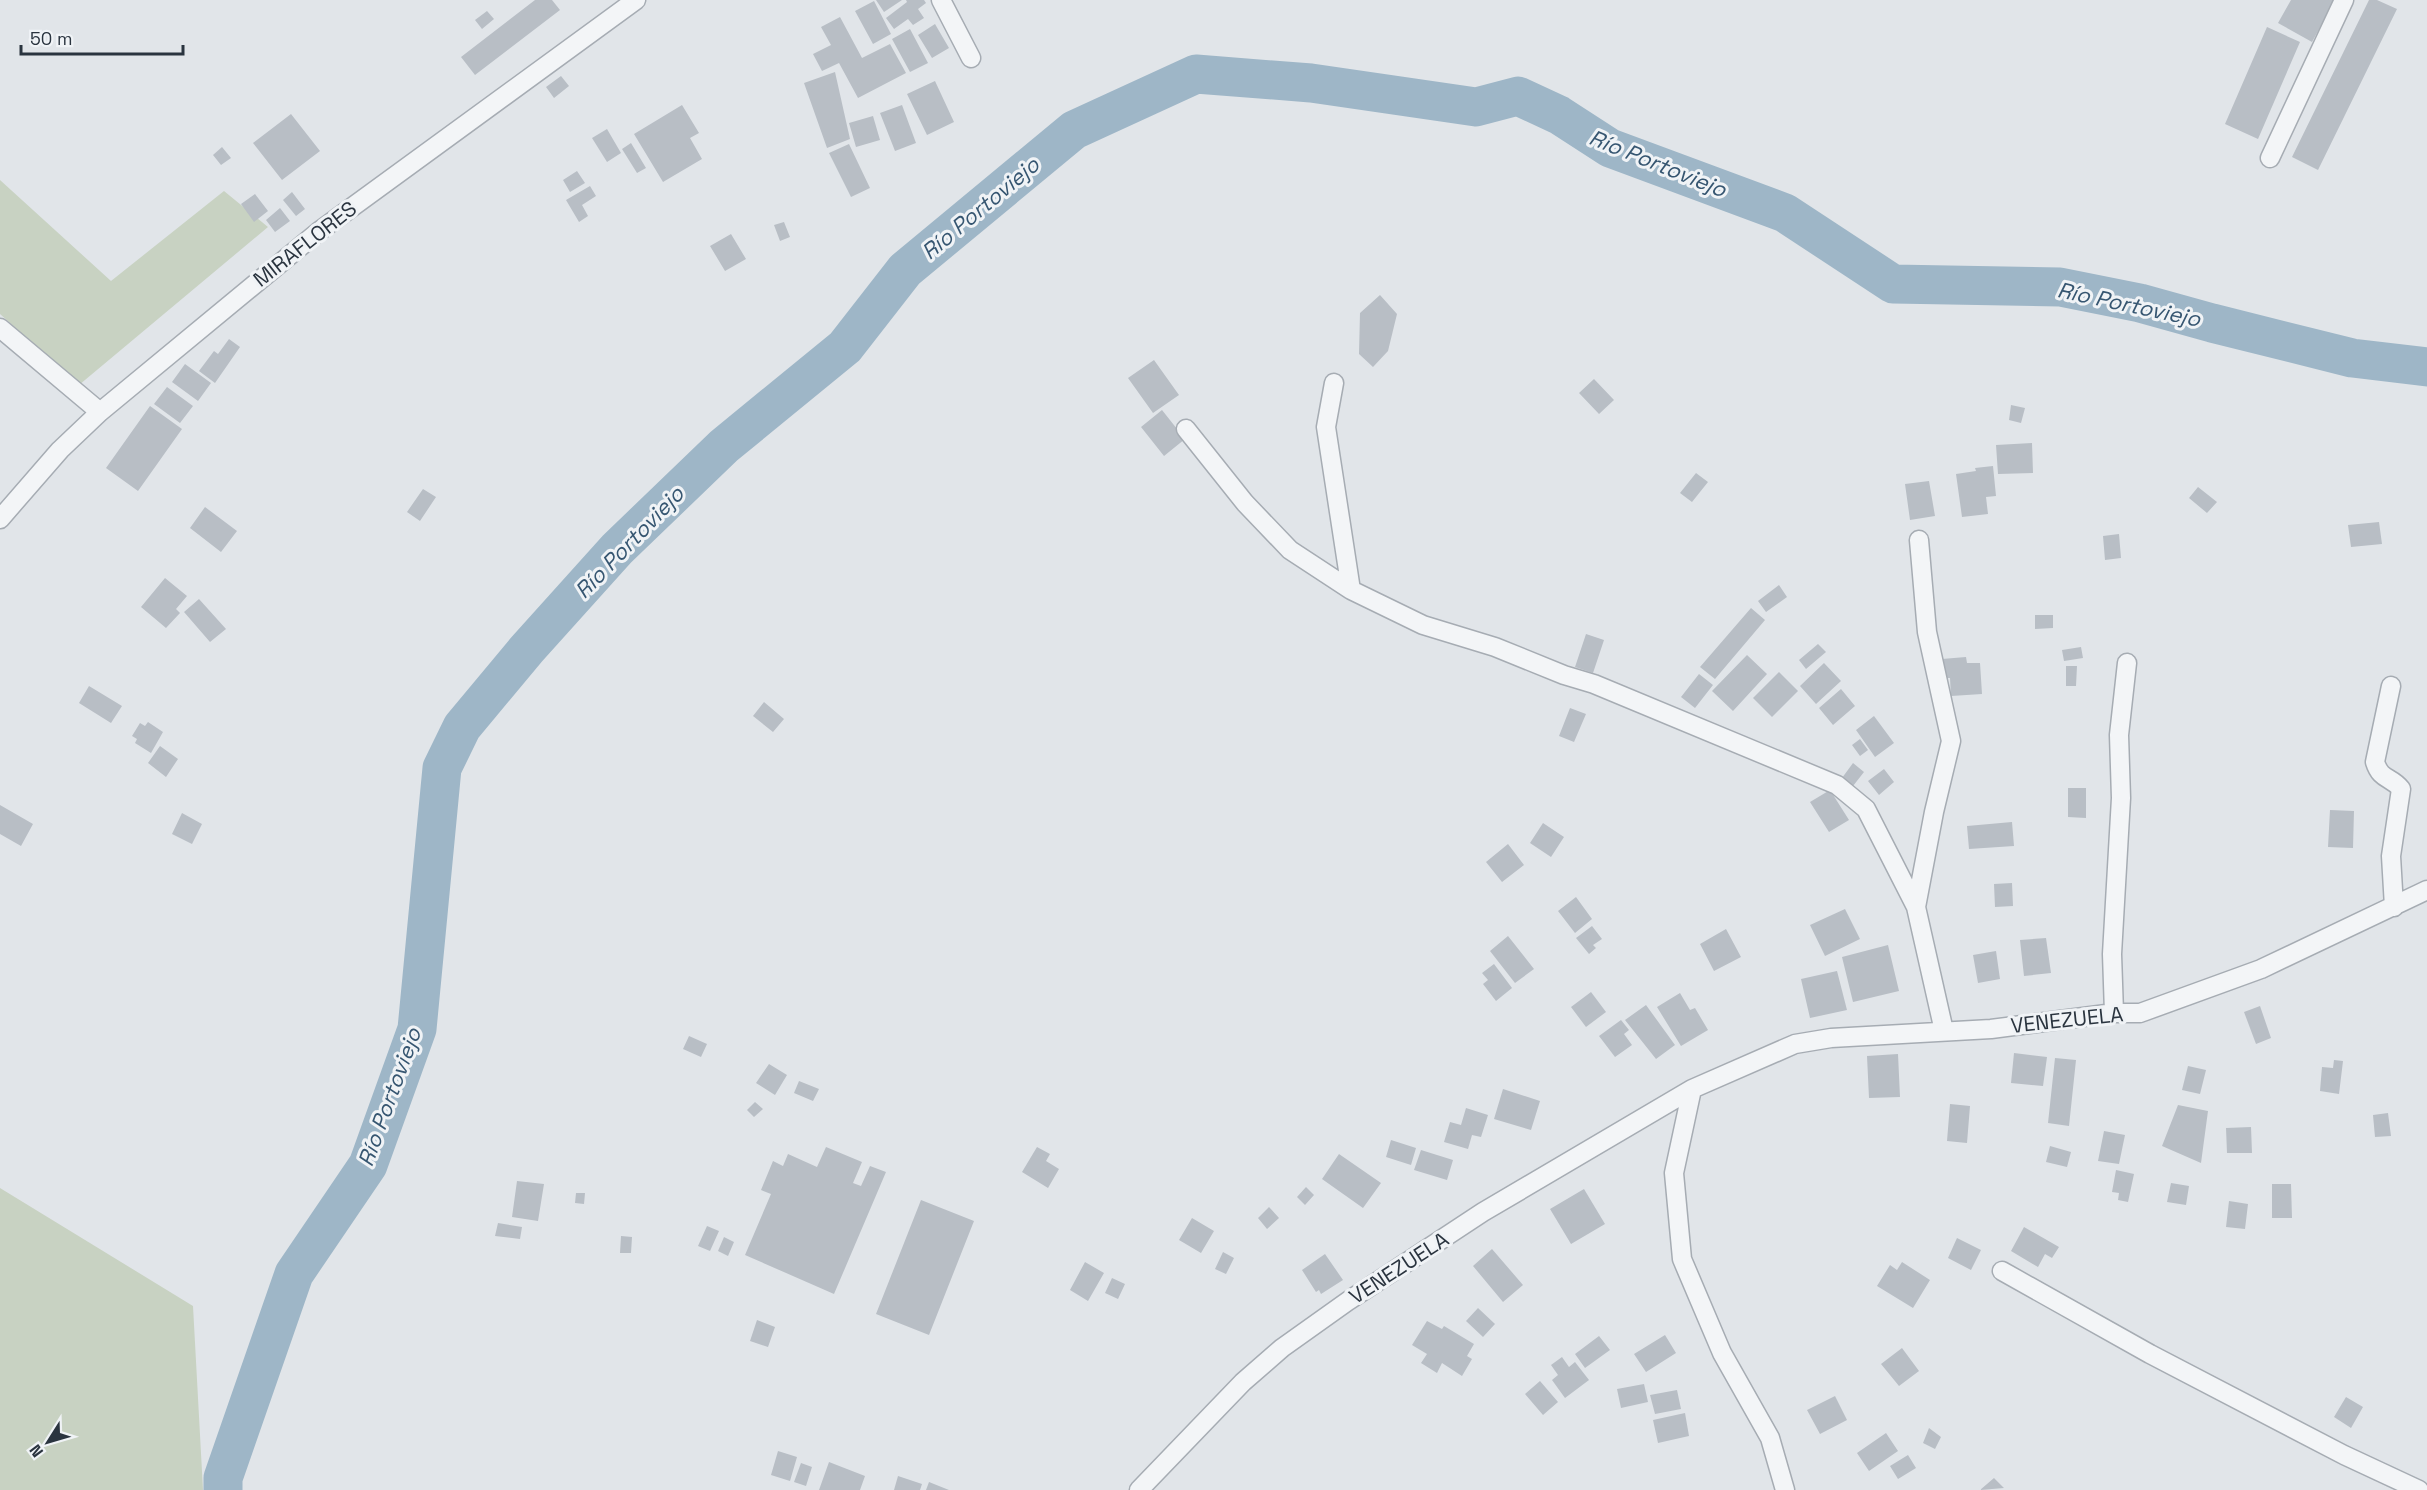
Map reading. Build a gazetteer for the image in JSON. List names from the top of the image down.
{
  "streets": {
    "street": ["MIRAFLORES", "VENEZUELA"]
  },
  "water": ["Río Portoviejo"],
  "scale_bar": "50 m",
  "north": "bottom left"
}
